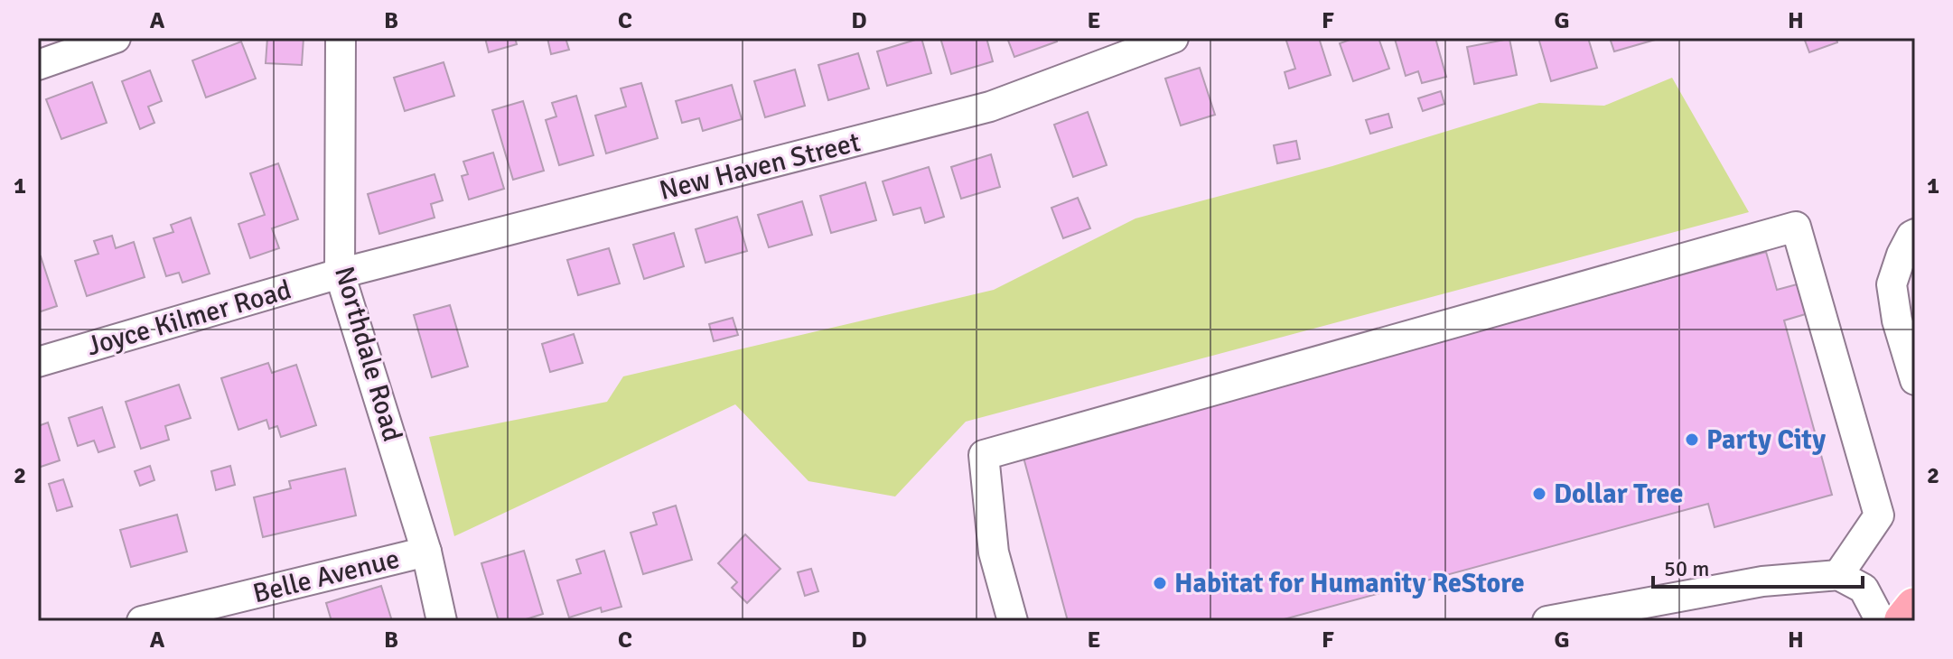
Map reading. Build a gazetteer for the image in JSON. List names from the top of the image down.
{
  "streets": {
    "street": [
      "New Haven Street",
      "Joyce Kilmer Road",
      "Northdale Road",
      "Belle Avenue"
    ]
  },
  "crossings": [
    ["New Haven Street", "Joyce Kilmer Road"],
    ["New Haven Street", "Northdale Road"],
    ["Joyce Kilmer Road", "Northdale Road"],
    ["Northdale Road", "Belle Avenue"]
  ],
  "places": ["Party City", "Dollar Tree", "Habitat for Humanity ReStore"],
  "scale_bar": "50 m",
  "grid": {
    "columns": [
      "A",
      "B",
      "C",
      "D",
      "E",
      "F",
      "G",
      "H"
    ],
    "rows": ["1", "2"]
  }
}
